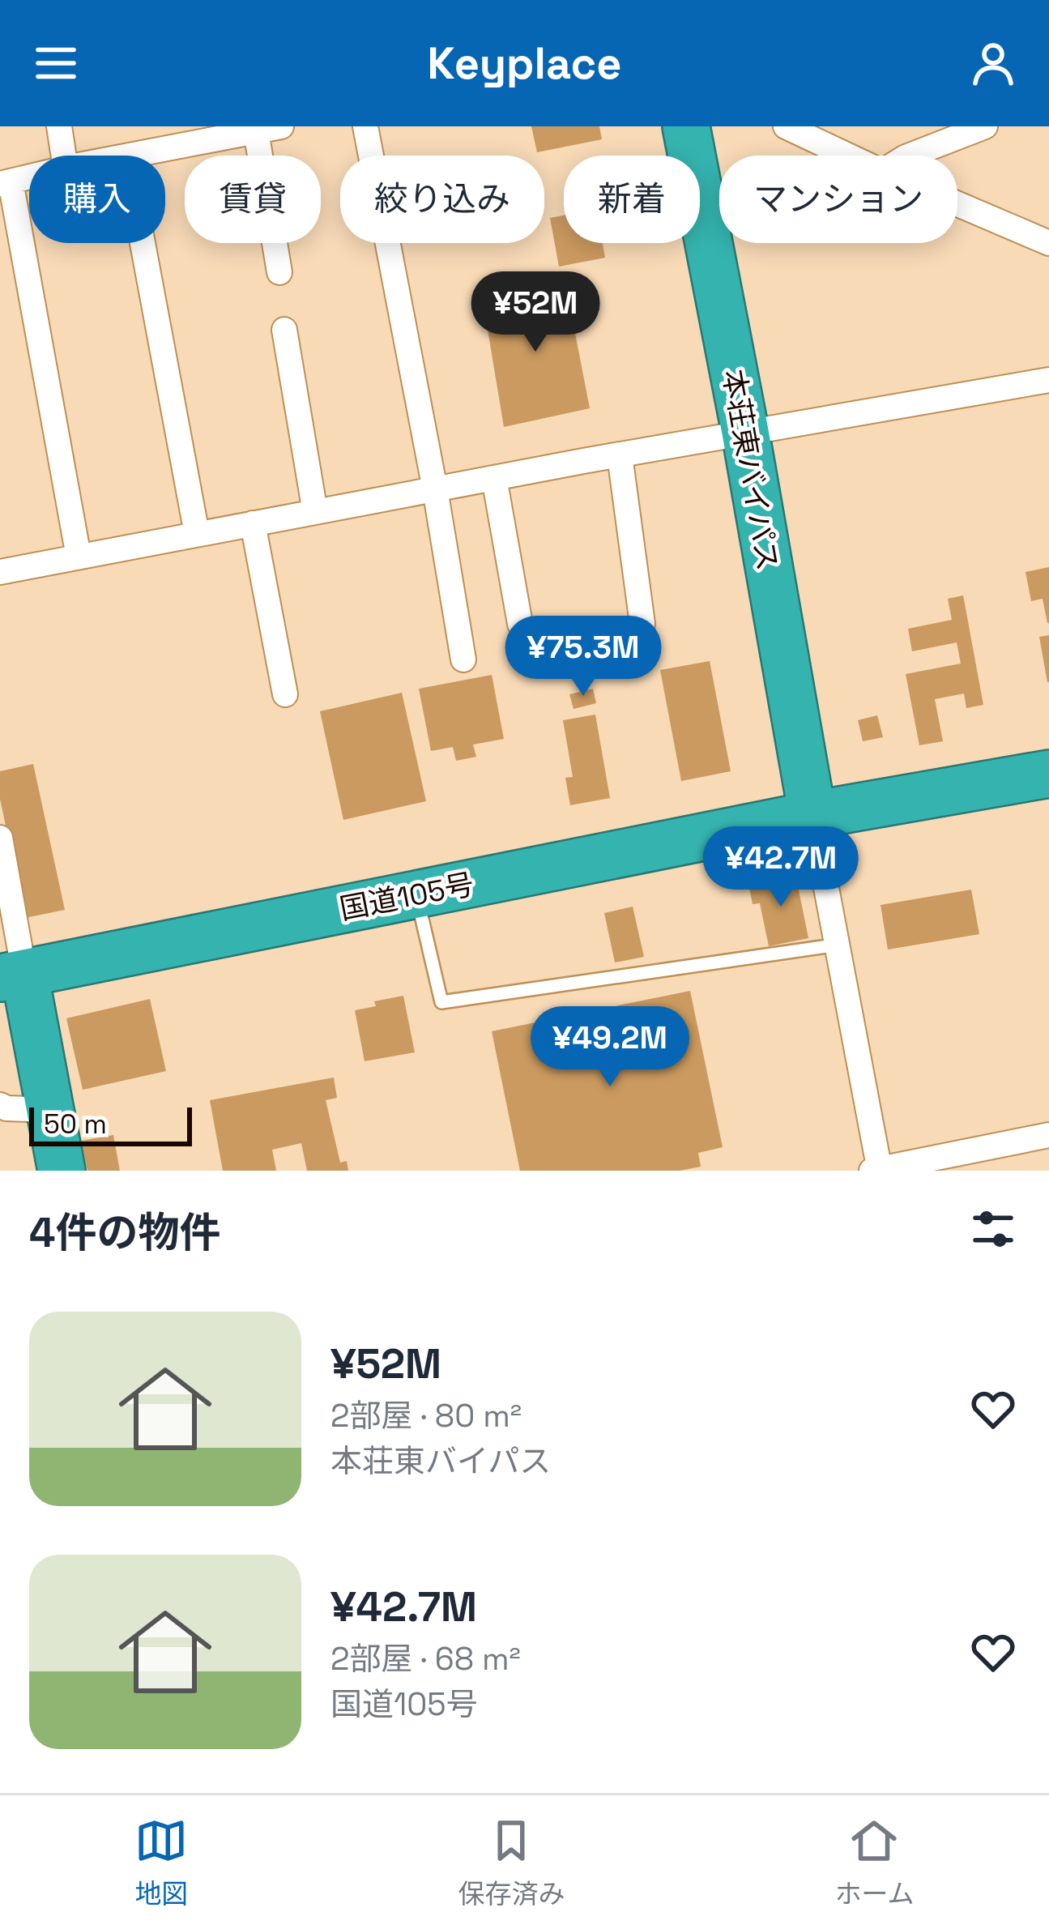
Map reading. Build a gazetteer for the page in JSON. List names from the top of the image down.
{
  "streets": {
    "highway": ["本荘東バイパス", "国道105号"]
  },
  "crossings": [
    ["本荘東バイパス", "国道105号"]
  ],
  "scale_bar": "50 m",
  "page": {
    "header": "Keyplace",
    "chip": [
      "購入",
      "賃貸",
      "絞り込み",
      "新着",
      "マンション"
    ],
    "price": [
      "¥52M",
      "¥75.3M",
      "¥42.7M",
      "¥49.2M"
    ],
    "scale": "50 m",
    "heading": "4件の物件",
    "list": [
      {
        "name": "¥52M",
        "note": "2部屋 · 80 m² · 本荘東バイパス"
      },
      {
        "name": "¥42.7M",
        "note": "2部屋 · 68 m² · 国道105号"
      }
    ],
    "tabs": ["地図", "保存済み", "ホーム"]
  }
}
